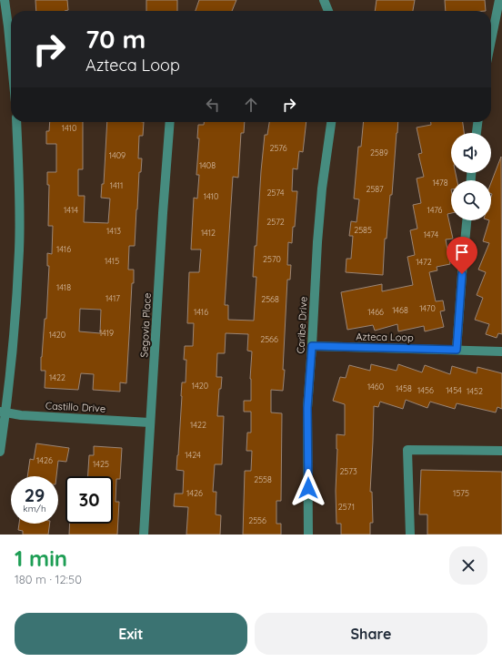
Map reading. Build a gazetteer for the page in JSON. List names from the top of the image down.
{
  "streets": {
    "street": [
      "Segovia Place",
      "Caribe Drive",
      "Azteca Loop",
      "Castillo Drive"
    ]
  },
  "crossings": [
    ["Segovia Place", "Castillo Drive"],
    ["Caribe Drive", "Azteca Loop"]
  ],
  "house_numbers": [
    "1410",
    "2576",
    "2589",
    "1409",
    "1408",
    "1478",
    "1411",
    "2587",
    "2574",
    "1410",
    "1414",
    "1476",
    "2572",
    "2585",
    "1413",
    "1412",
    "1474",
    "1416",
    "2570",
    "1415",
    "1472",
    "1418",
    "1417",
    "2568",
    "1470",
    "1468",
    "1416",
    "1466",
    "1419",
    "1420",
    "2566",
    "1422",
    "1420",
    "1460",
    "1458",
    "1456",
    "1454",
    "1452",
    "1422",
    "1424",
    "1426",
    "1425",
    "2573",
    "2558",
    "1426",
    "1575",
    "2571",
    "2556"
  ],
  "page": {
    "turn": ["70 m", "Azteca Loop"],
    "speed": "29 km/h",
    "limit": "30",
    "heading": ["1 min", "180 m · 12:50"],
    "buttons": ["Exit", "Share"]
  }
}
